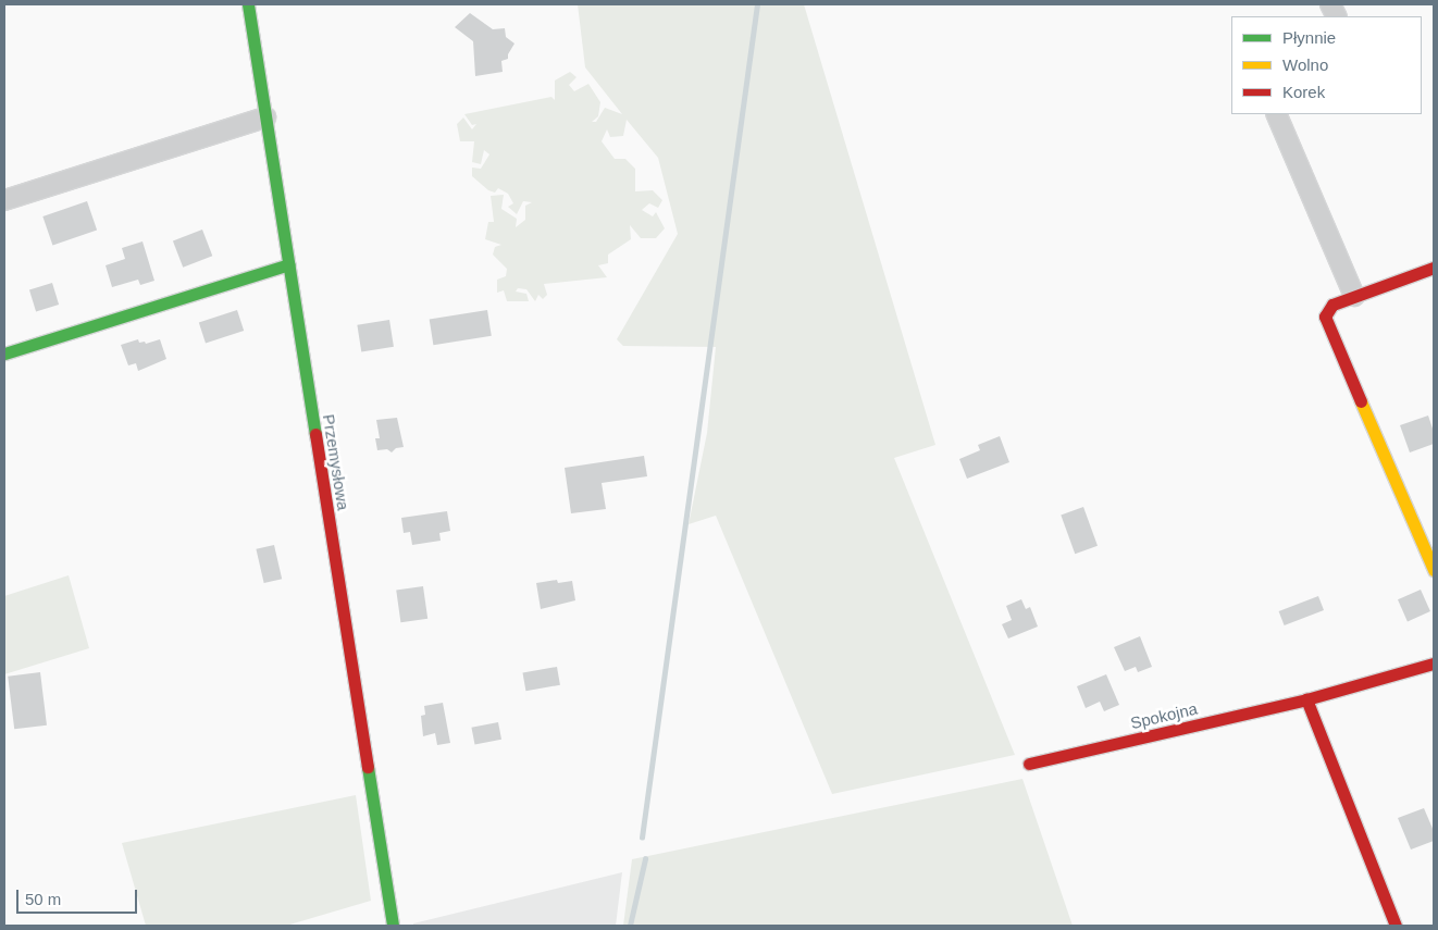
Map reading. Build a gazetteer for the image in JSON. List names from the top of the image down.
{
  "streets": {
    "street": ["Przemysłowa", "Spokojna"]
  },
  "legend": ["Płynnie", "Wolno", "Korek"],
  "scale_bar": "50 m"
}
